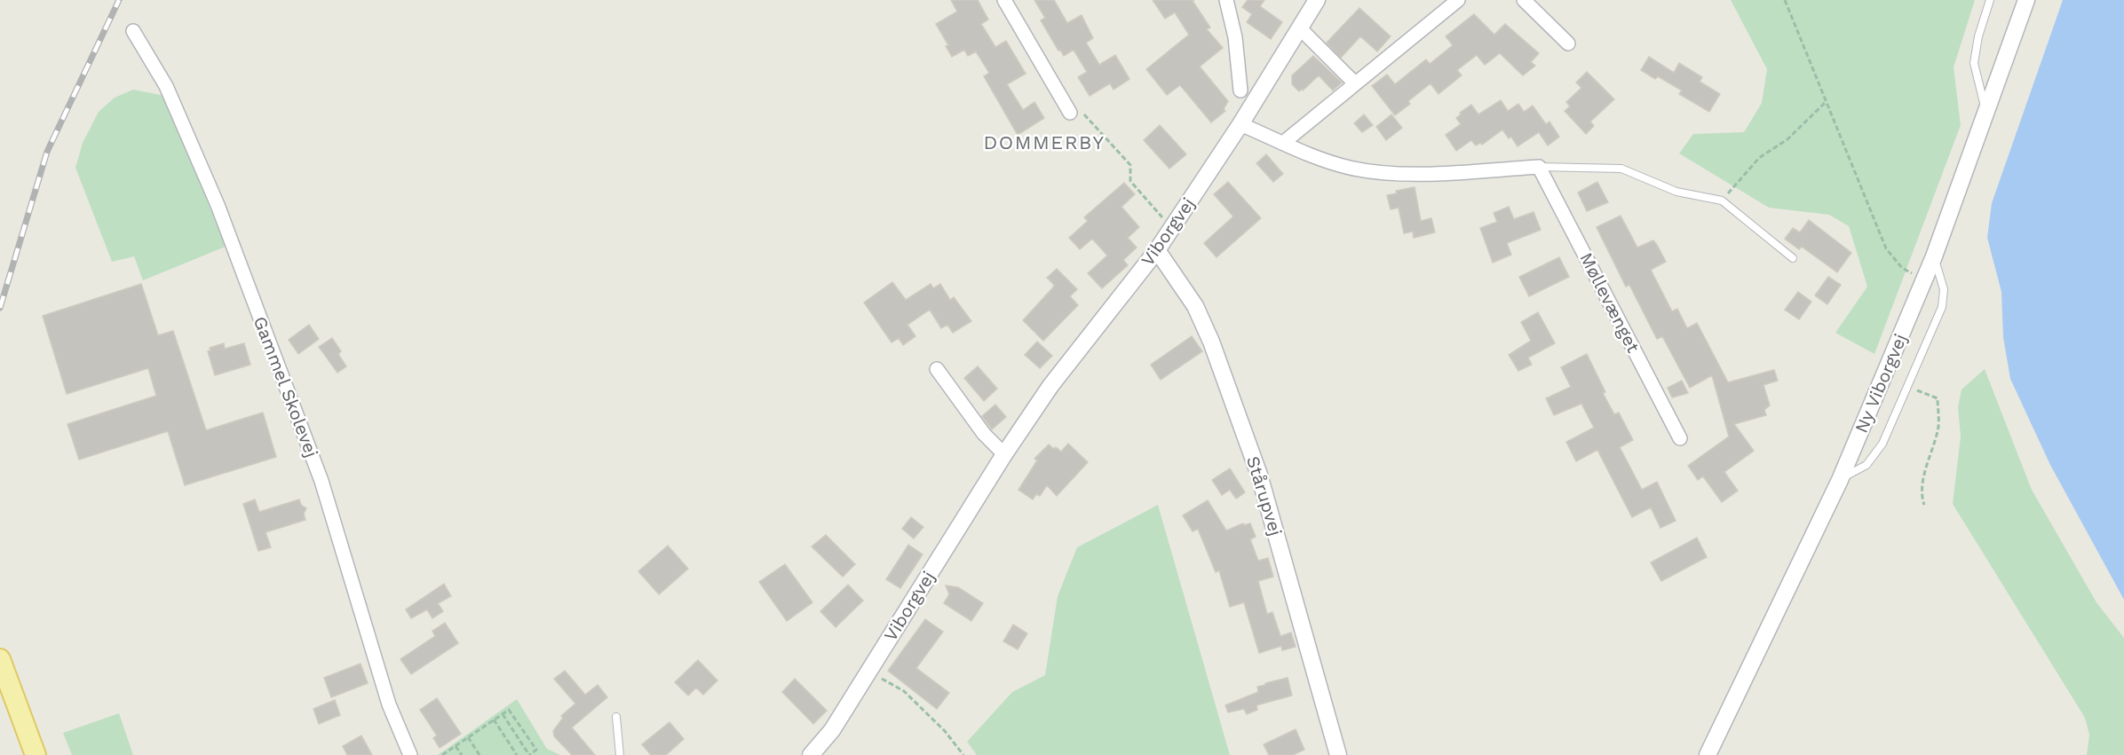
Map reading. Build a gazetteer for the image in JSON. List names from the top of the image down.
{
  "streets": {
    "street": [
      "Viborgvej",
      "Møllevænget",
      "Ny Viborgvej",
      "Gammel Skolevej",
      "Stårupvej"
    ]
  },
  "crossings": [
    ["Viborgvej", "Stårupvej"]
  ],
  "districts": ["DOMMERBY"]
}
